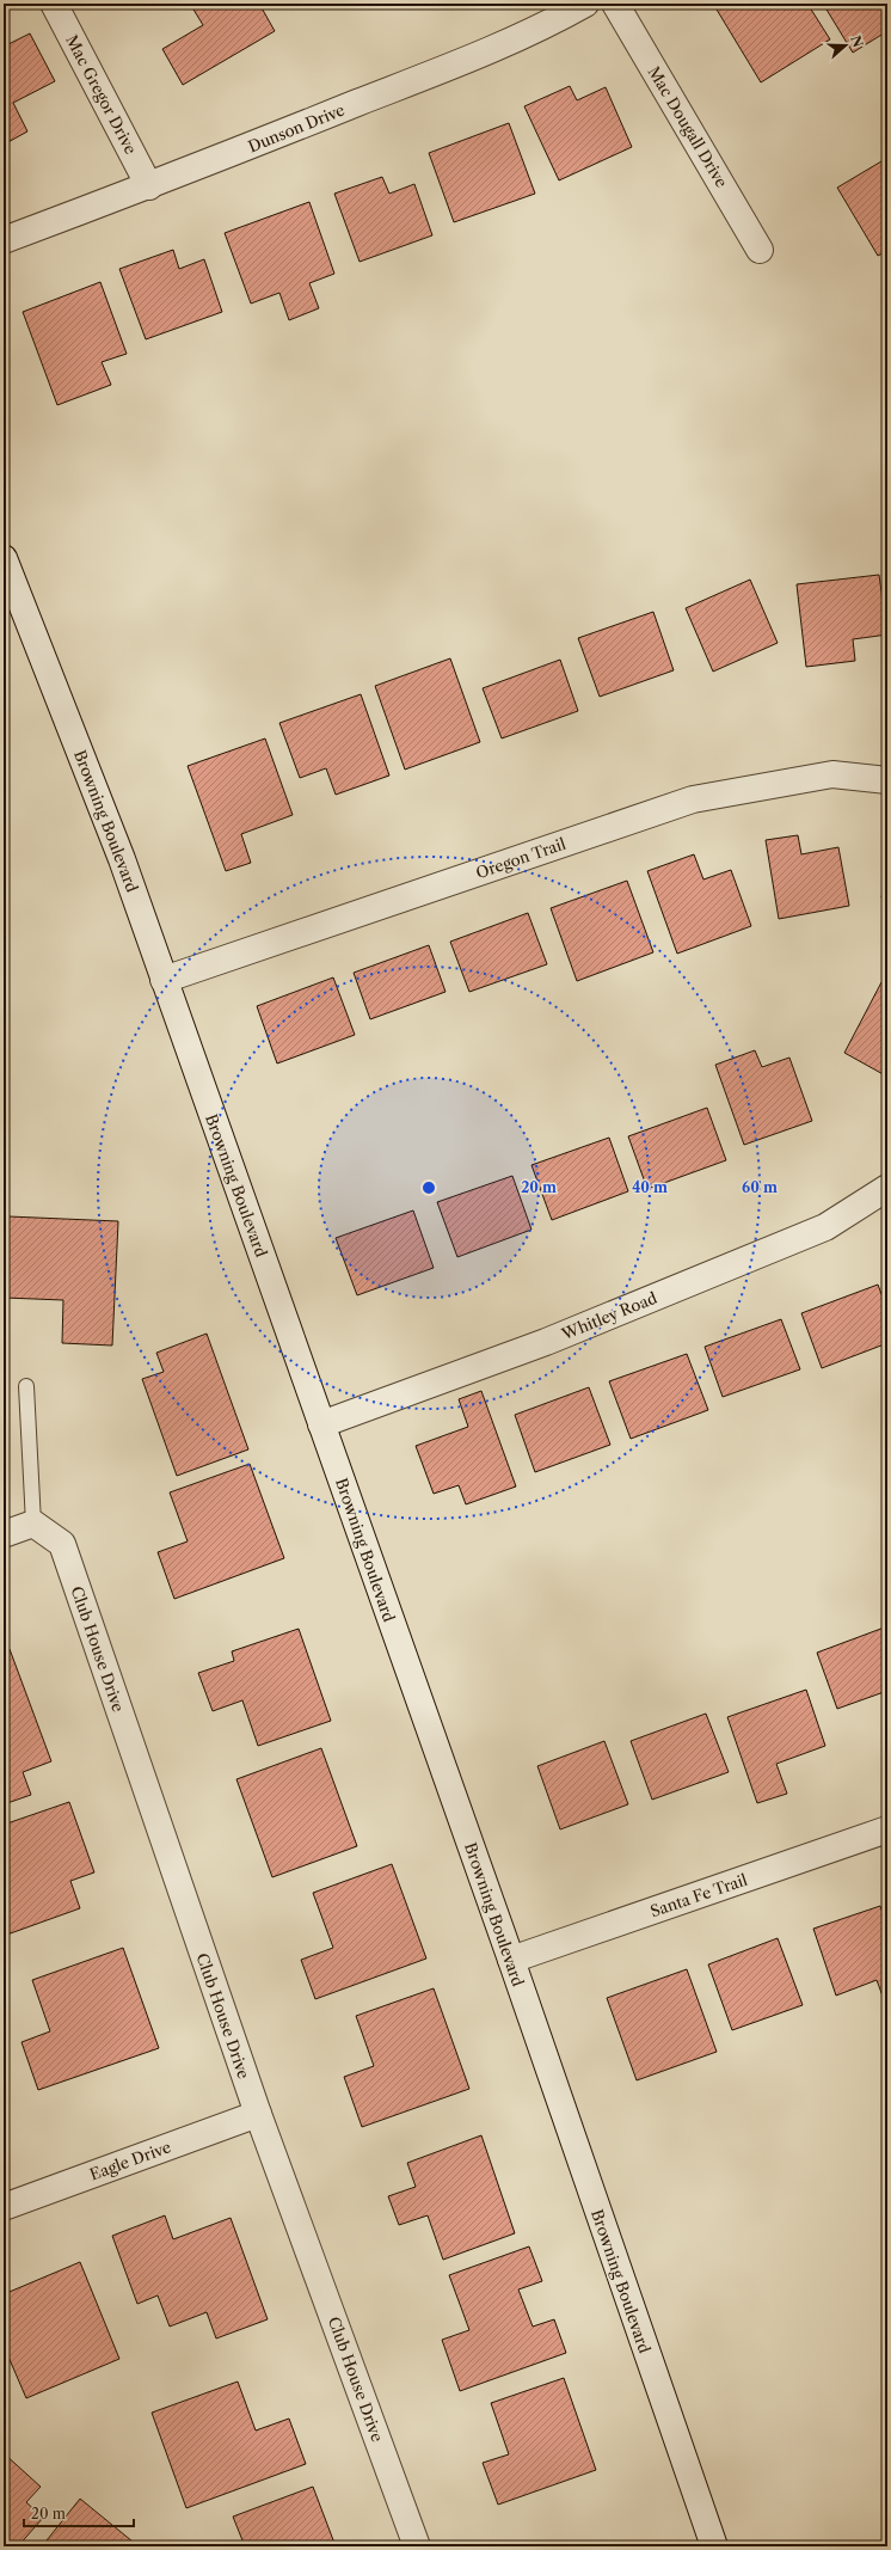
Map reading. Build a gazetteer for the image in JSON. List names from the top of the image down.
{
  "streets": {
    "street": [
      "Mac Gregor Drive",
      "Mac Dougall Drive",
      "Dunson Drive",
      "Browning Boulevard",
      "Oregon Trail",
      "Whitley Road",
      "Club House Drive",
      "Santa Fe Trail",
      "Eagle Drive"
    ]
  },
  "crossings": [
    ["Mac Gregor Drive", "Dunson Drive"],
    ["Browning Boulevard", "Oregon Trail"],
    ["Browning Boulevard", "Whitley Road"],
    ["Browning Boulevard", "Santa Fe Trail"],
    ["Club House Drive", "Eagle Drive"]
  ],
  "scale_bar": "20 m",
  "north": "right",
  "rings": ["20 m", "40 m", "60 m"]
}
